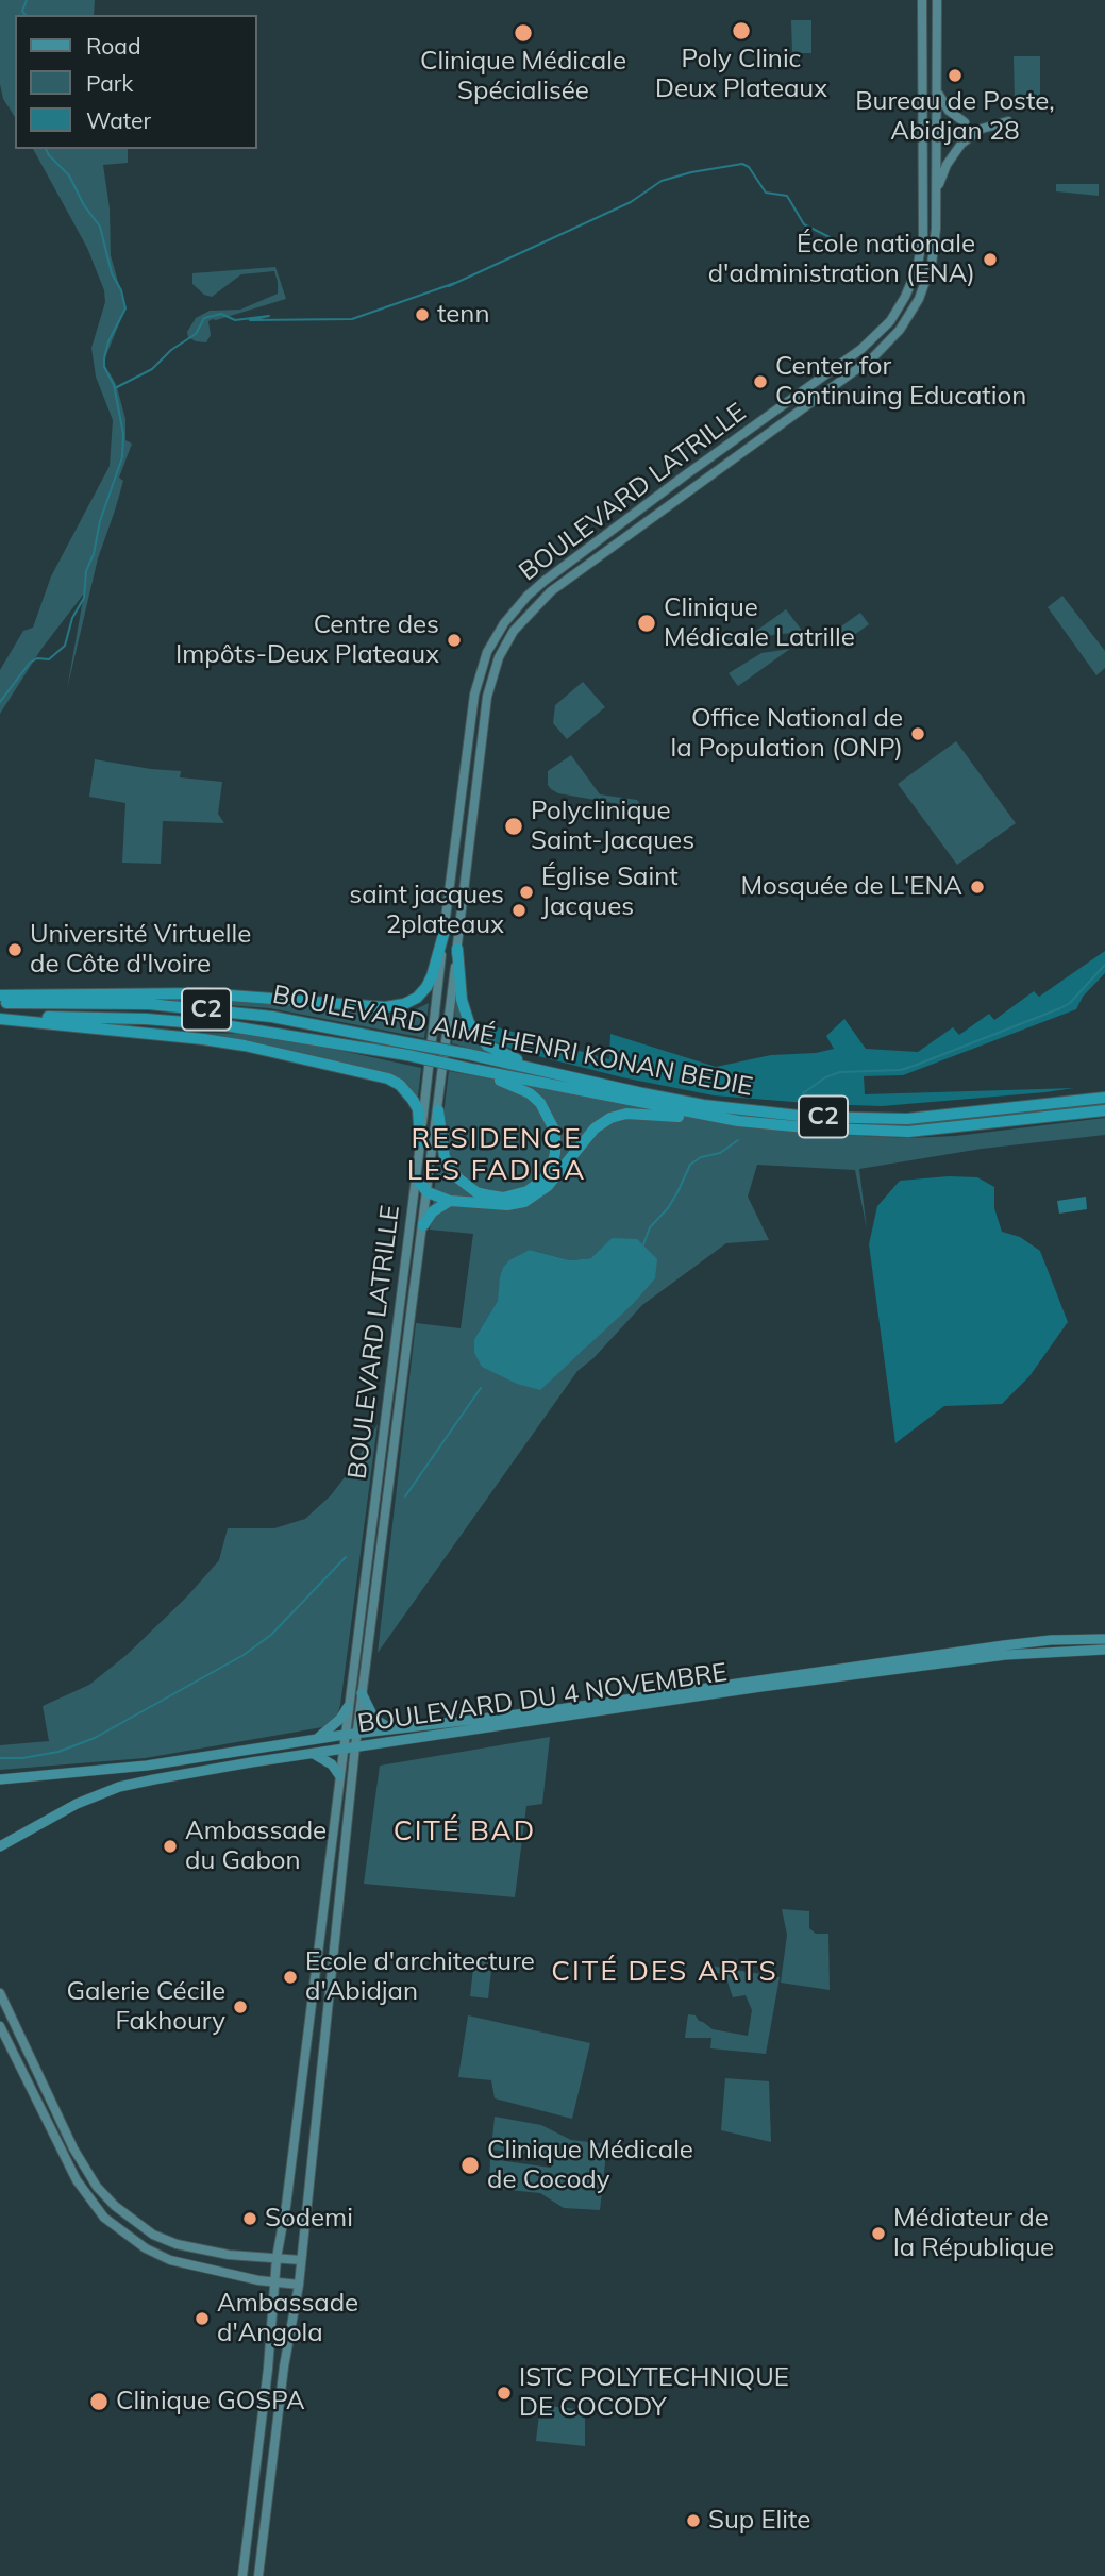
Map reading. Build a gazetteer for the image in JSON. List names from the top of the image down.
{
  "streets": {
    "highway": ["C2", "BOULEVARD AIMÉ HENRI KONAN BEDIE"],
    "main road": ["BOULEVARD LATRILLE", "BOULEVARD DU 4 NOVEMBRE"]
  },
  "crossings": [
    ["BOULEVARD LATRILLE", "BOULEVARD DU 4 NOVEMBRE"]
  ],
  "districts": ["RESIDENCE LES FADIGA", "CITÉ BAD", "CITÉ DES ARTS"],
  "places": [
    "Poly Clinic Deux Plateaux",
    "Clinique Médicale Spécialisée",
    "Bureau de Poste, Abidjan 28",
    "École nationale d'administration (ENA)",
    "tenn",
    "Center for Continuing Education",
    "Clinique Médicale Latrille",
    "Centre des Impôts-Deux Plateaux",
    "Office National de la Population (ONP)",
    "Polyclinique Saint-Jacques",
    "Mosquée de L'ENA",
    "Église Saint Jacques",
    "saint jacques 2plateaux",
    "Université Virtuelle de Côte d'Ivoire",
    "Ambassade du Gabon",
    "Ecole d'architecture d'Abidjan",
    "Galerie Cécile Fakhoury",
    "Clinique Médicale de Cocody",
    "Sodemi",
    "Médiateur de la République",
    "Ambassade d'Angola",
    "ISTC POLYTECHNIQUE DE COCODY",
    "Clinique GOSPA",
    "Sup Elite"
  ],
  "legend": ["Road", "Park", "Water"]
}
